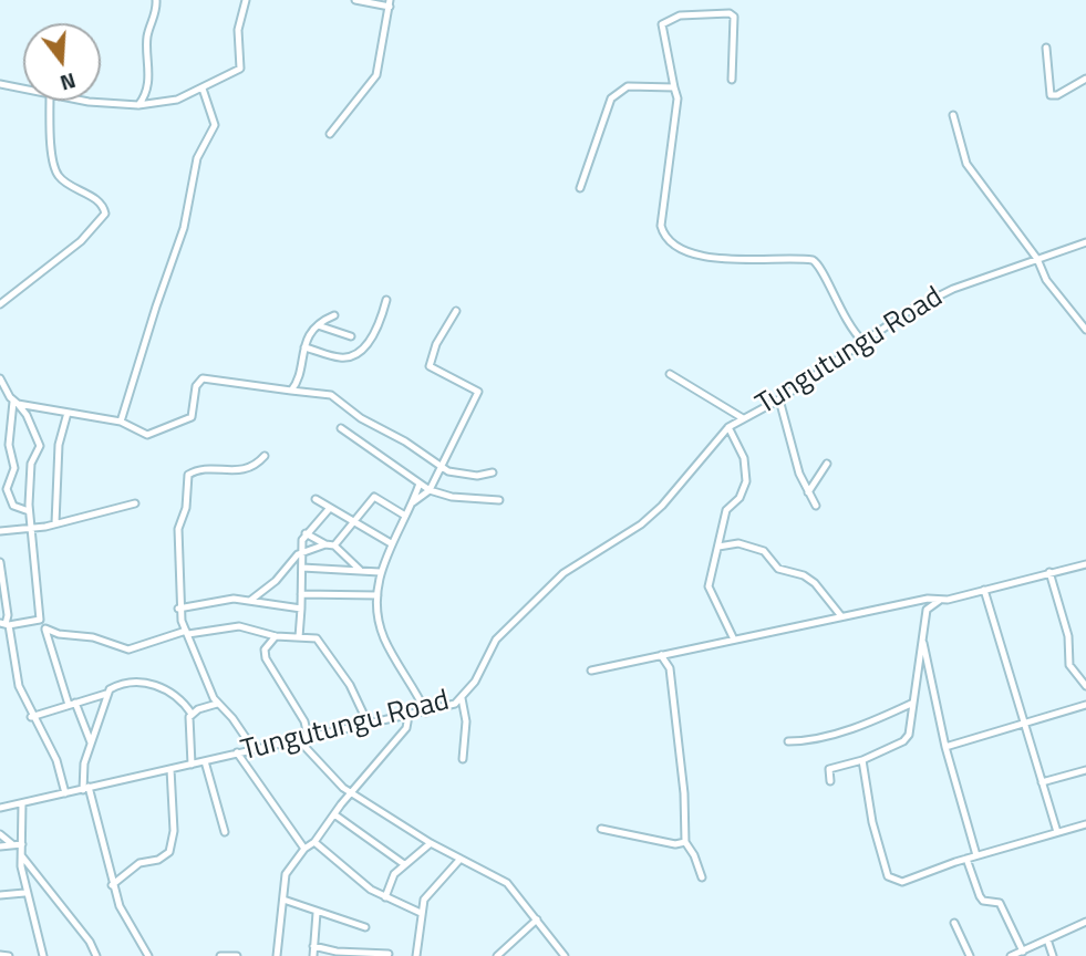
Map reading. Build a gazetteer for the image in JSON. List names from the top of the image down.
{
  "streets": {
    "street": ["Tungutungu Road"]
  },
  "north": "bottom"
}
